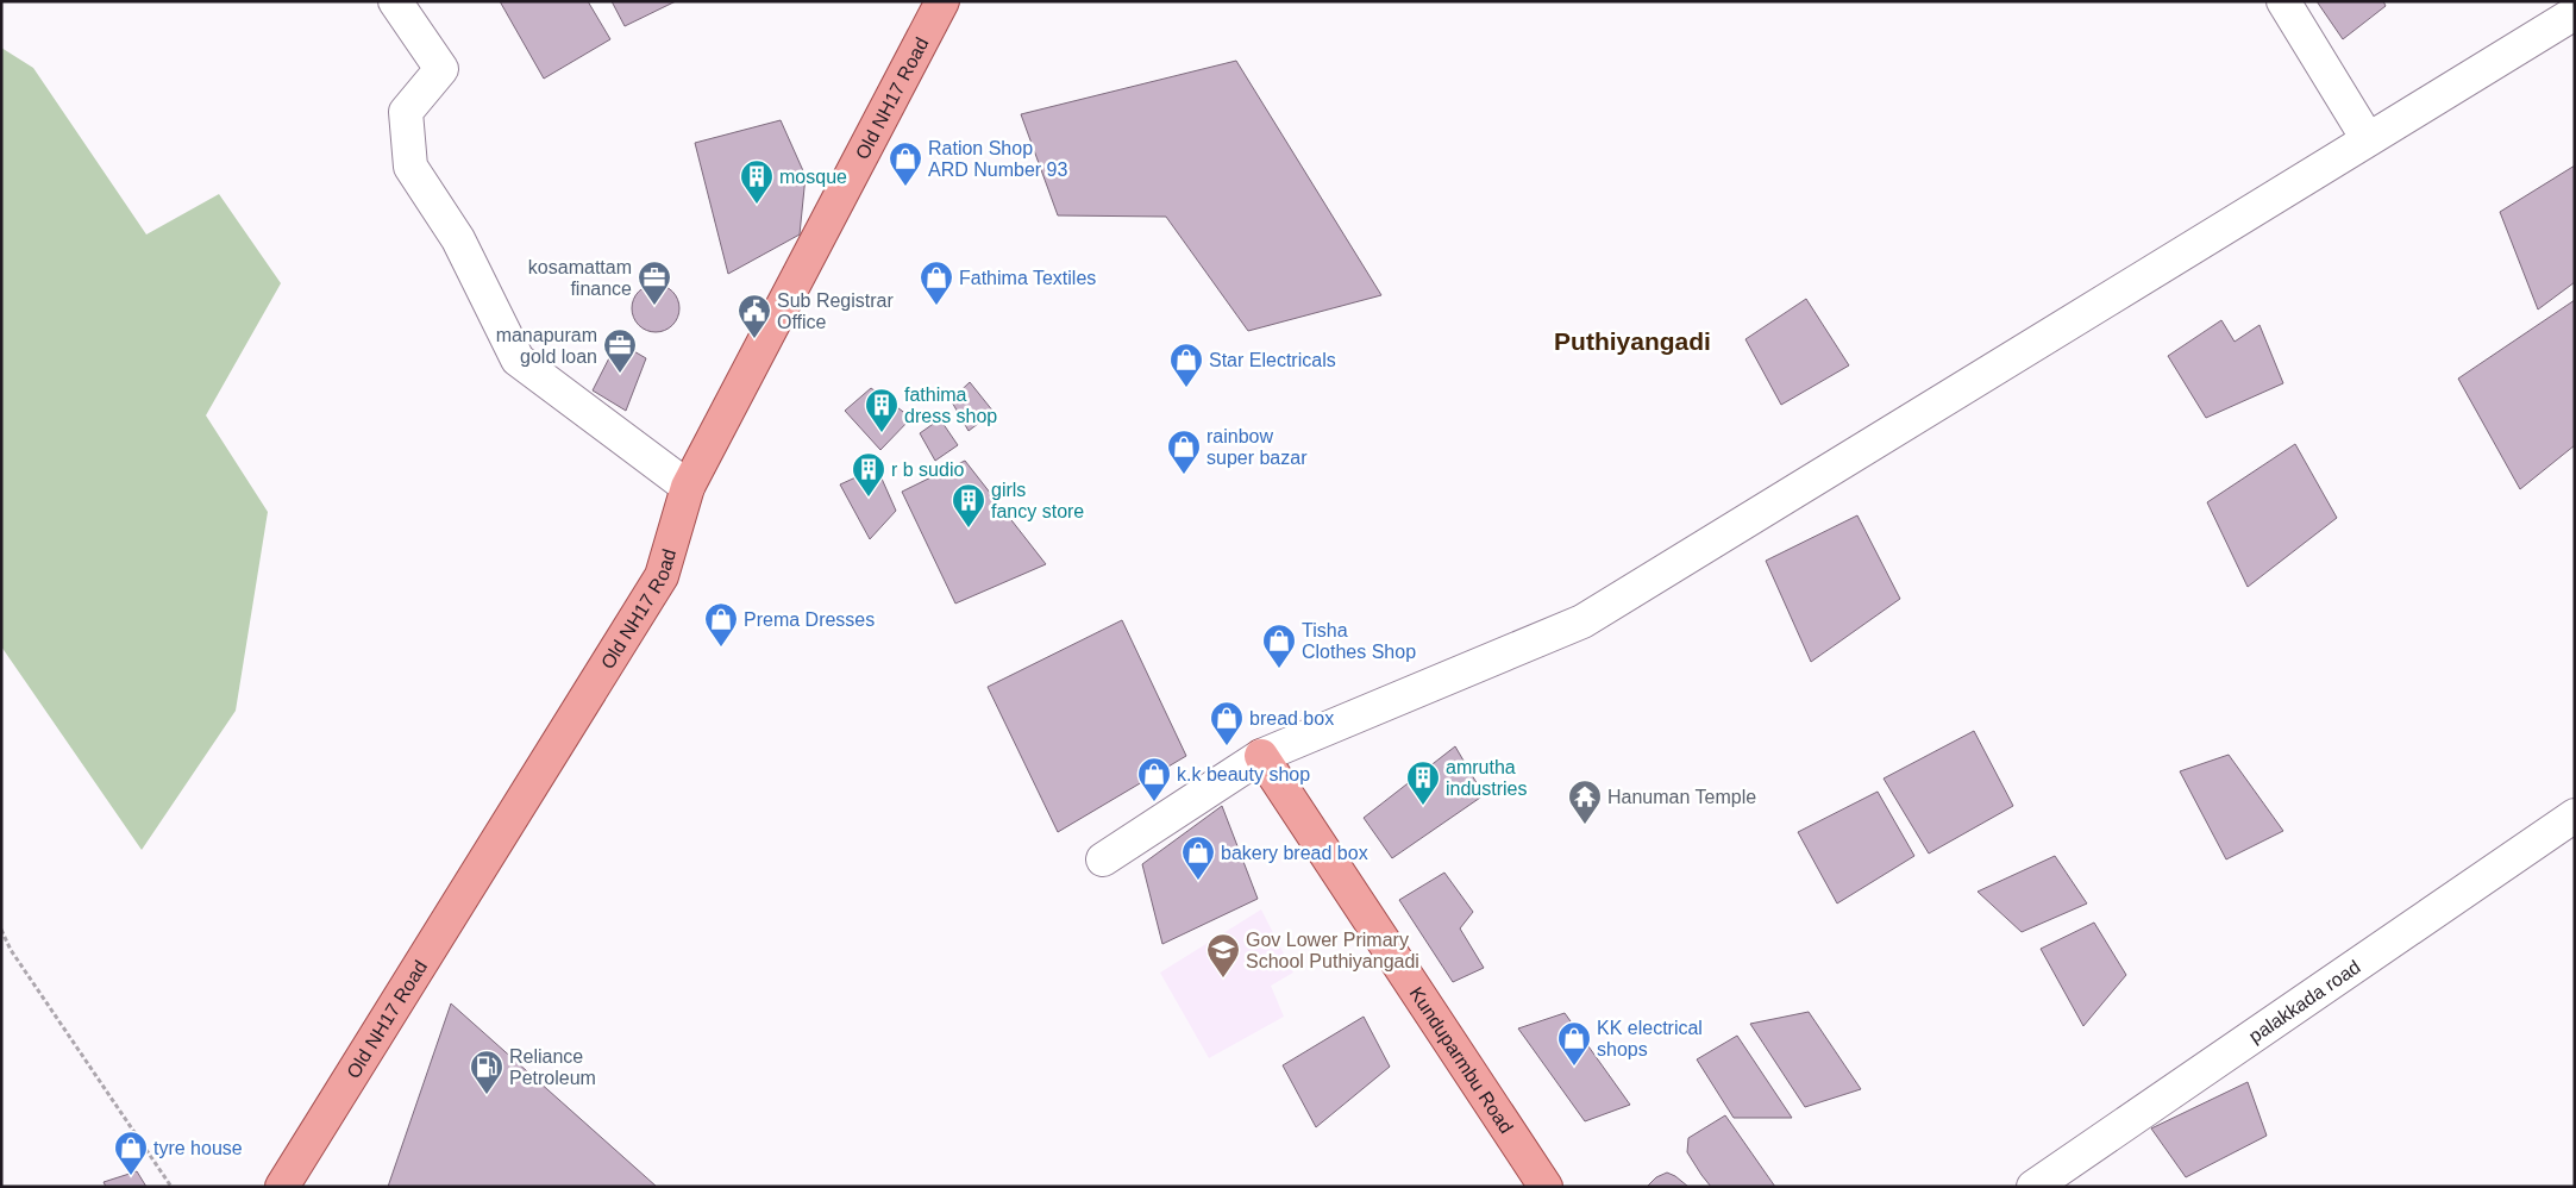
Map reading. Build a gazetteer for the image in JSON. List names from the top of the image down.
{
  "streets": {
    "main road": ["Old NH17 Road", "Kunduparmbu Road"],
    "street": ["palakkada road"]
  },
  "districts": ["Puthiyangadi"],
  "places": {
    "shop": [
      "Ration Shop ARD Number 93",
      "Fathima Textiles",
      "Star Electricals",
      "rainbow super bazar",
      "Prema Dresses",
      "Tisha Clothes Shop",
      "bread box",
      "k.k beauty shop",
      "bakery bread box",
      "KK electrical shops",
      "tyre house"
    ],
    "building": [
      "mosque",
      "fathima dress shop",
      "r b sudio",
      "girls fancy store",
      "amrutha industries"
    ],
    "office": ["kosamattam finance", "manapuram gold loan"],
    "public building": ["Sub Registrar Office"],
    "temple": ["Hanuman Temple"],
    "school or university": ["Gov Lower Primary School Puthiyangadi"],
    "fuel station": ["Reliance Petroleum"]
  }
}
